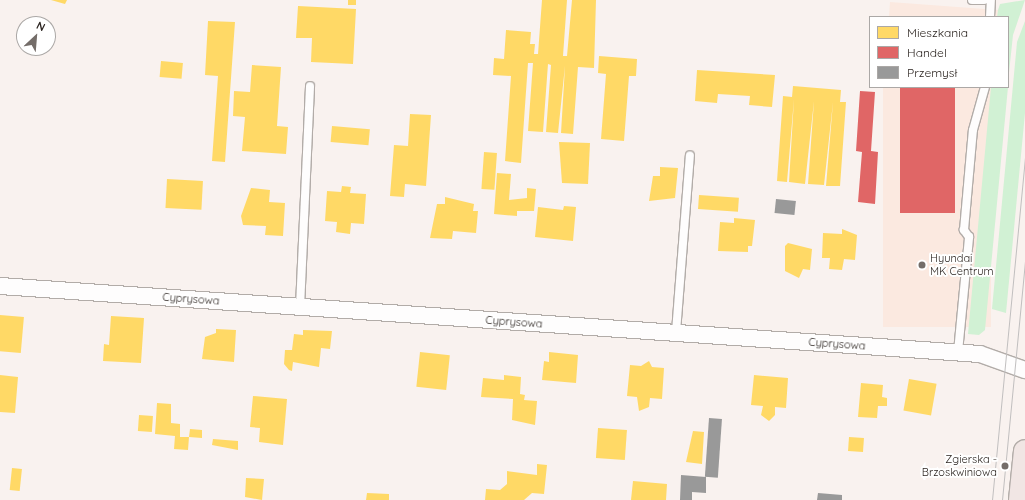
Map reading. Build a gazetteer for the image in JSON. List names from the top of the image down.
{
  "streets": {
    "street": ["Cyprysowa"]
  },
  "places": ["Hyundai MK Centrum", "Zgierska - Brzoskwiniowa"],
  "legend": ["Mieszkania", "Handel", "Przemysł"],
  "north": "top right"
}
